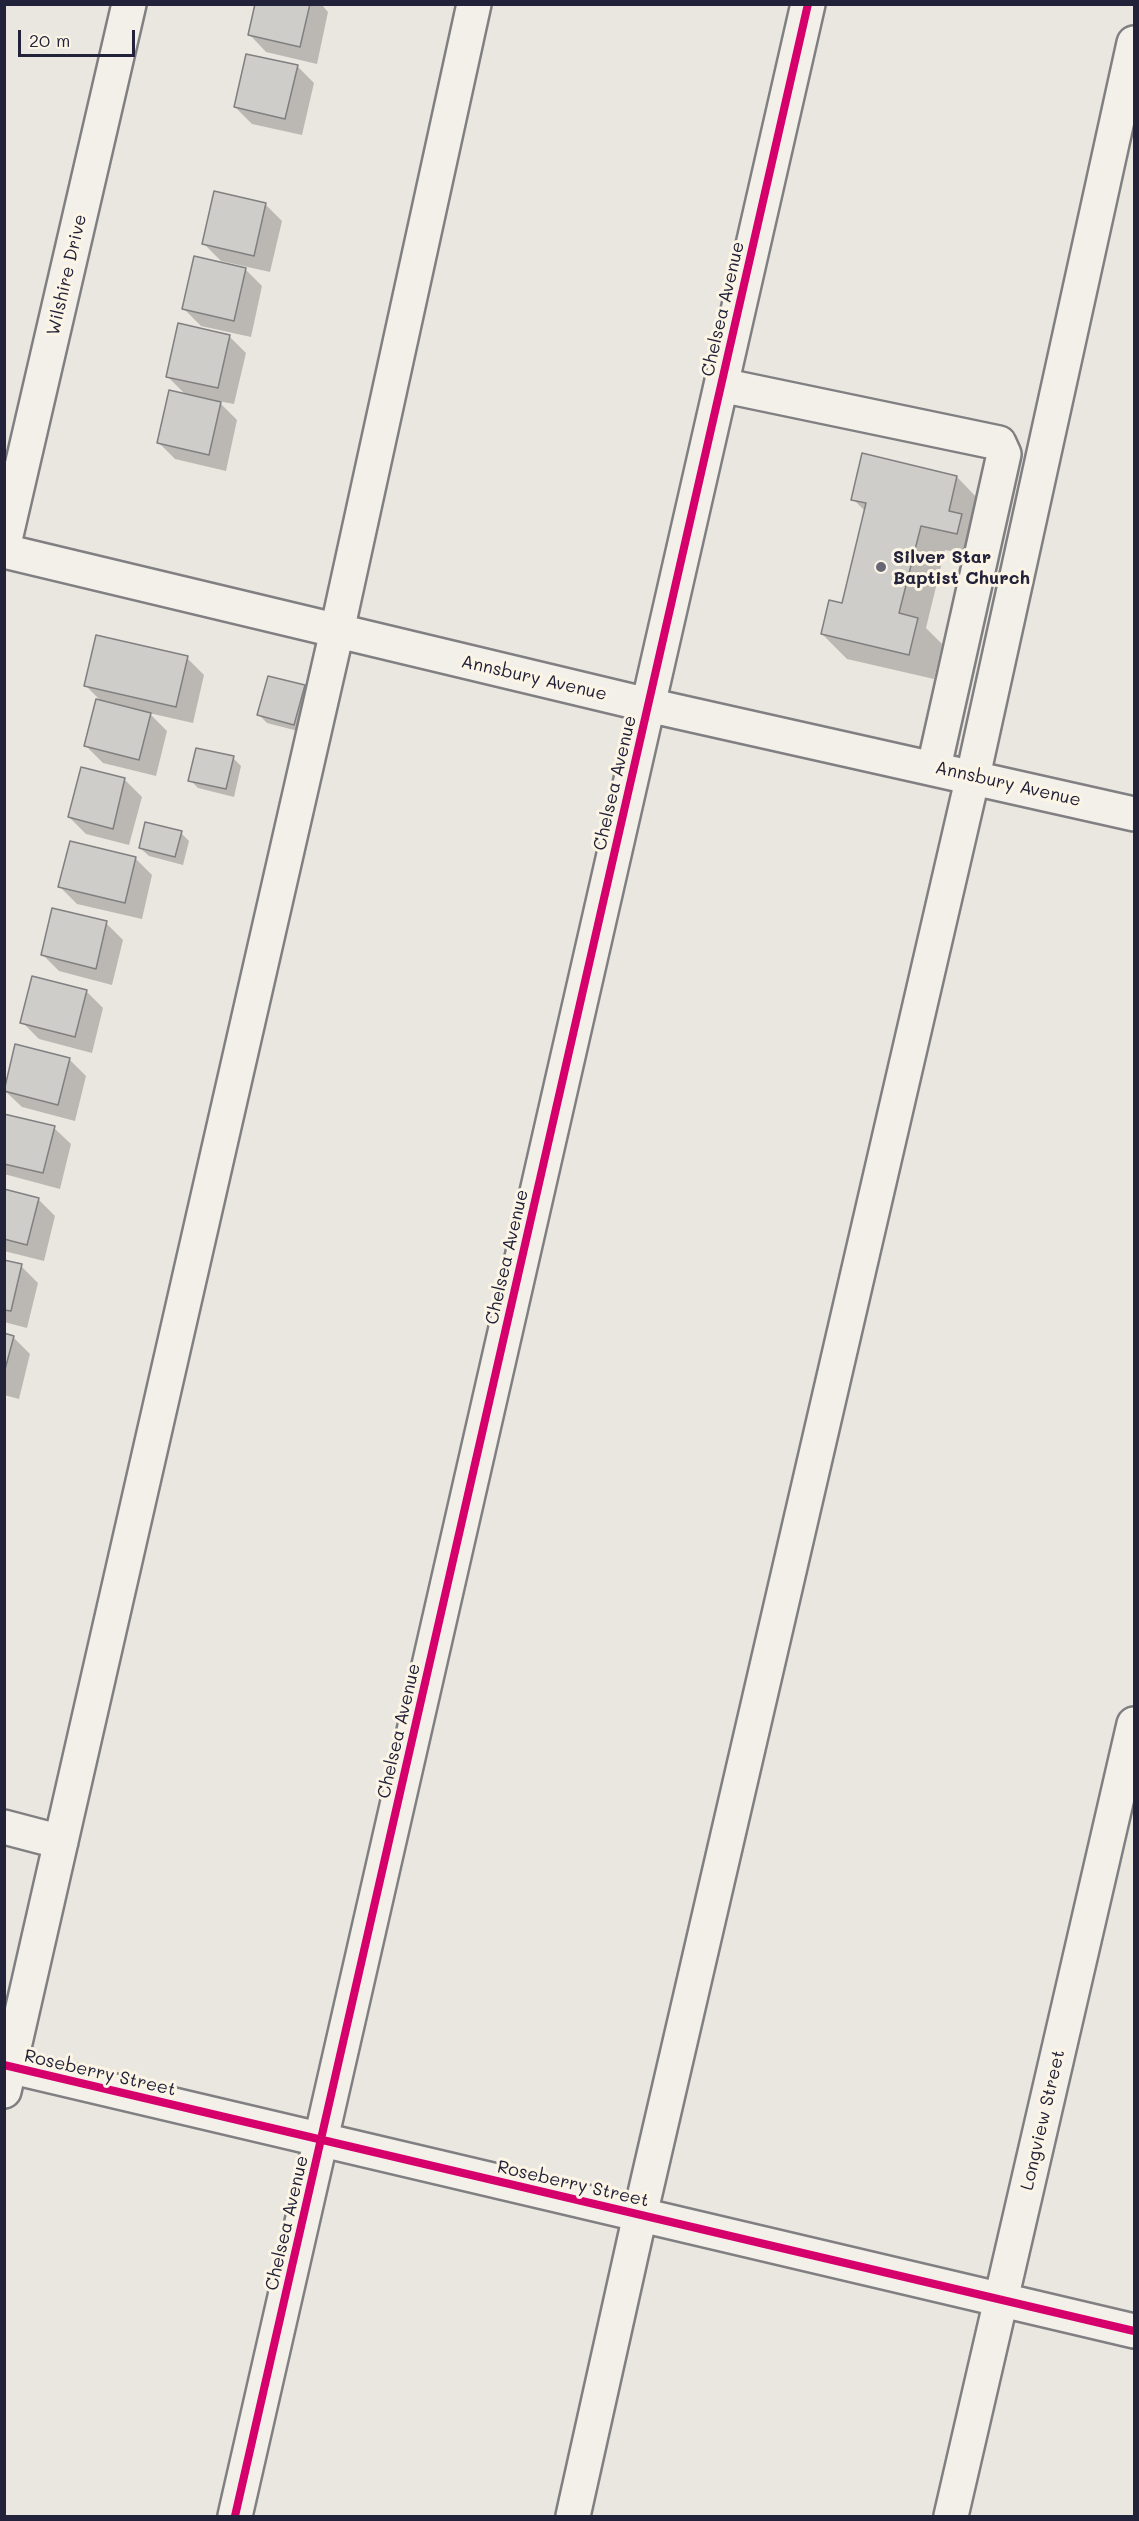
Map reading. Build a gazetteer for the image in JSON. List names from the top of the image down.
{
  "streets": {
    "street": [
      "Wilshire Drive",
      "Chelsea Avenue",
      "Annsbury Avenue",
      "Roseberry Street",
      "Longview Street"
    ]
  },
  "crossings": [
    ["Chelsea Avenue", "Annsbury Avenue"],
    ["Chelsea Avenue", "Roseberry Street"],
    ["Roseberry Street", "Longview Street"]
  ],
  "places": ["Silver Star Baptist Church"],
  "scale_bar": "20 m"
}
